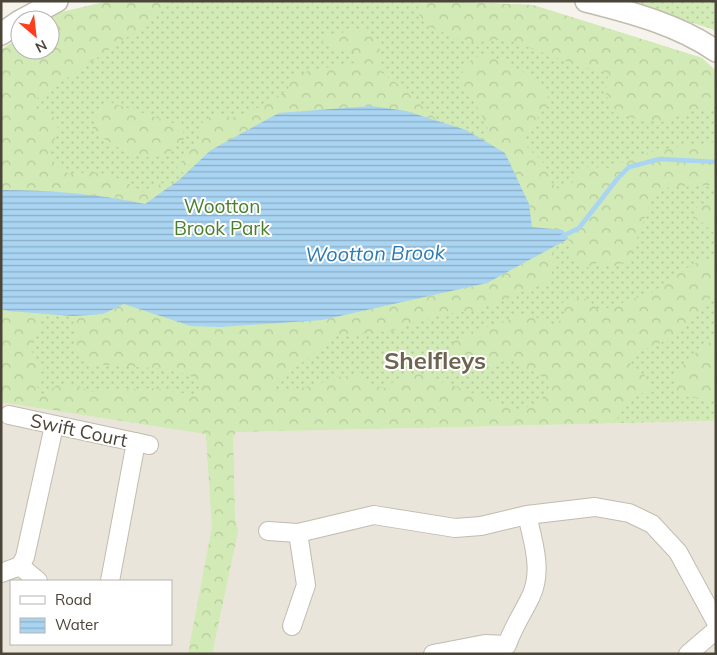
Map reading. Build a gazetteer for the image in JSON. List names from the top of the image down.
{
  "streets": {
    "street": ["Swift Court"]
  },
  "districts": ["Shelfleys"],
  "water": ["Wootton Brook"],
  "parks": ["Wootton Brook Park"],
  "legend": ["Road", "Water"],
  "north": "bottom right"
}
